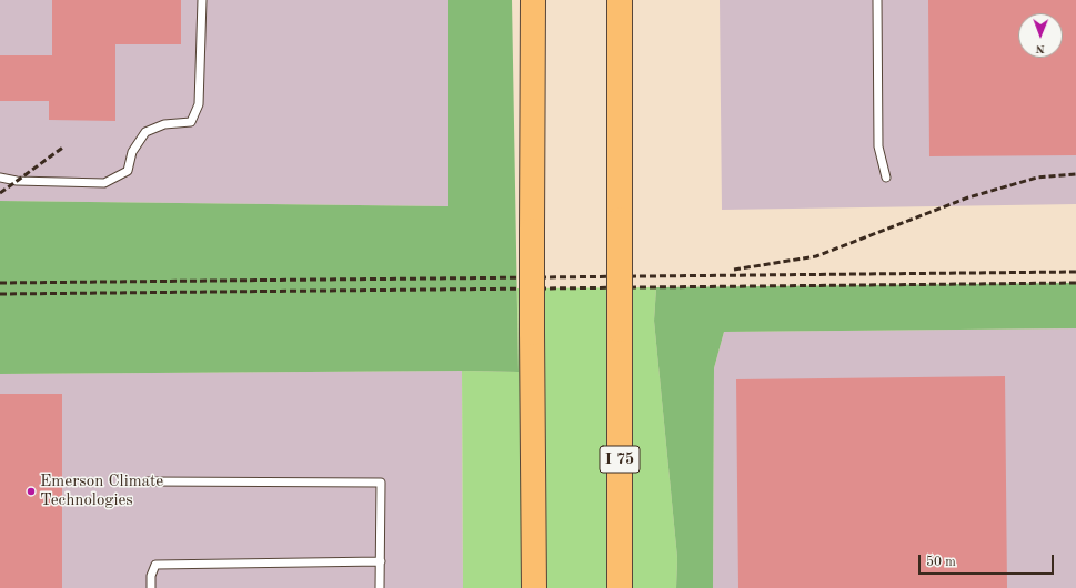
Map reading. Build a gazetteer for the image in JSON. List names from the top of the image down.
{
  "streets": {
    "highway": ["I 75"]
  },
  "places": ["Emerson Climate Technologies"],
  "scale_bar": "50 m",
  "north": "bottom"
}
